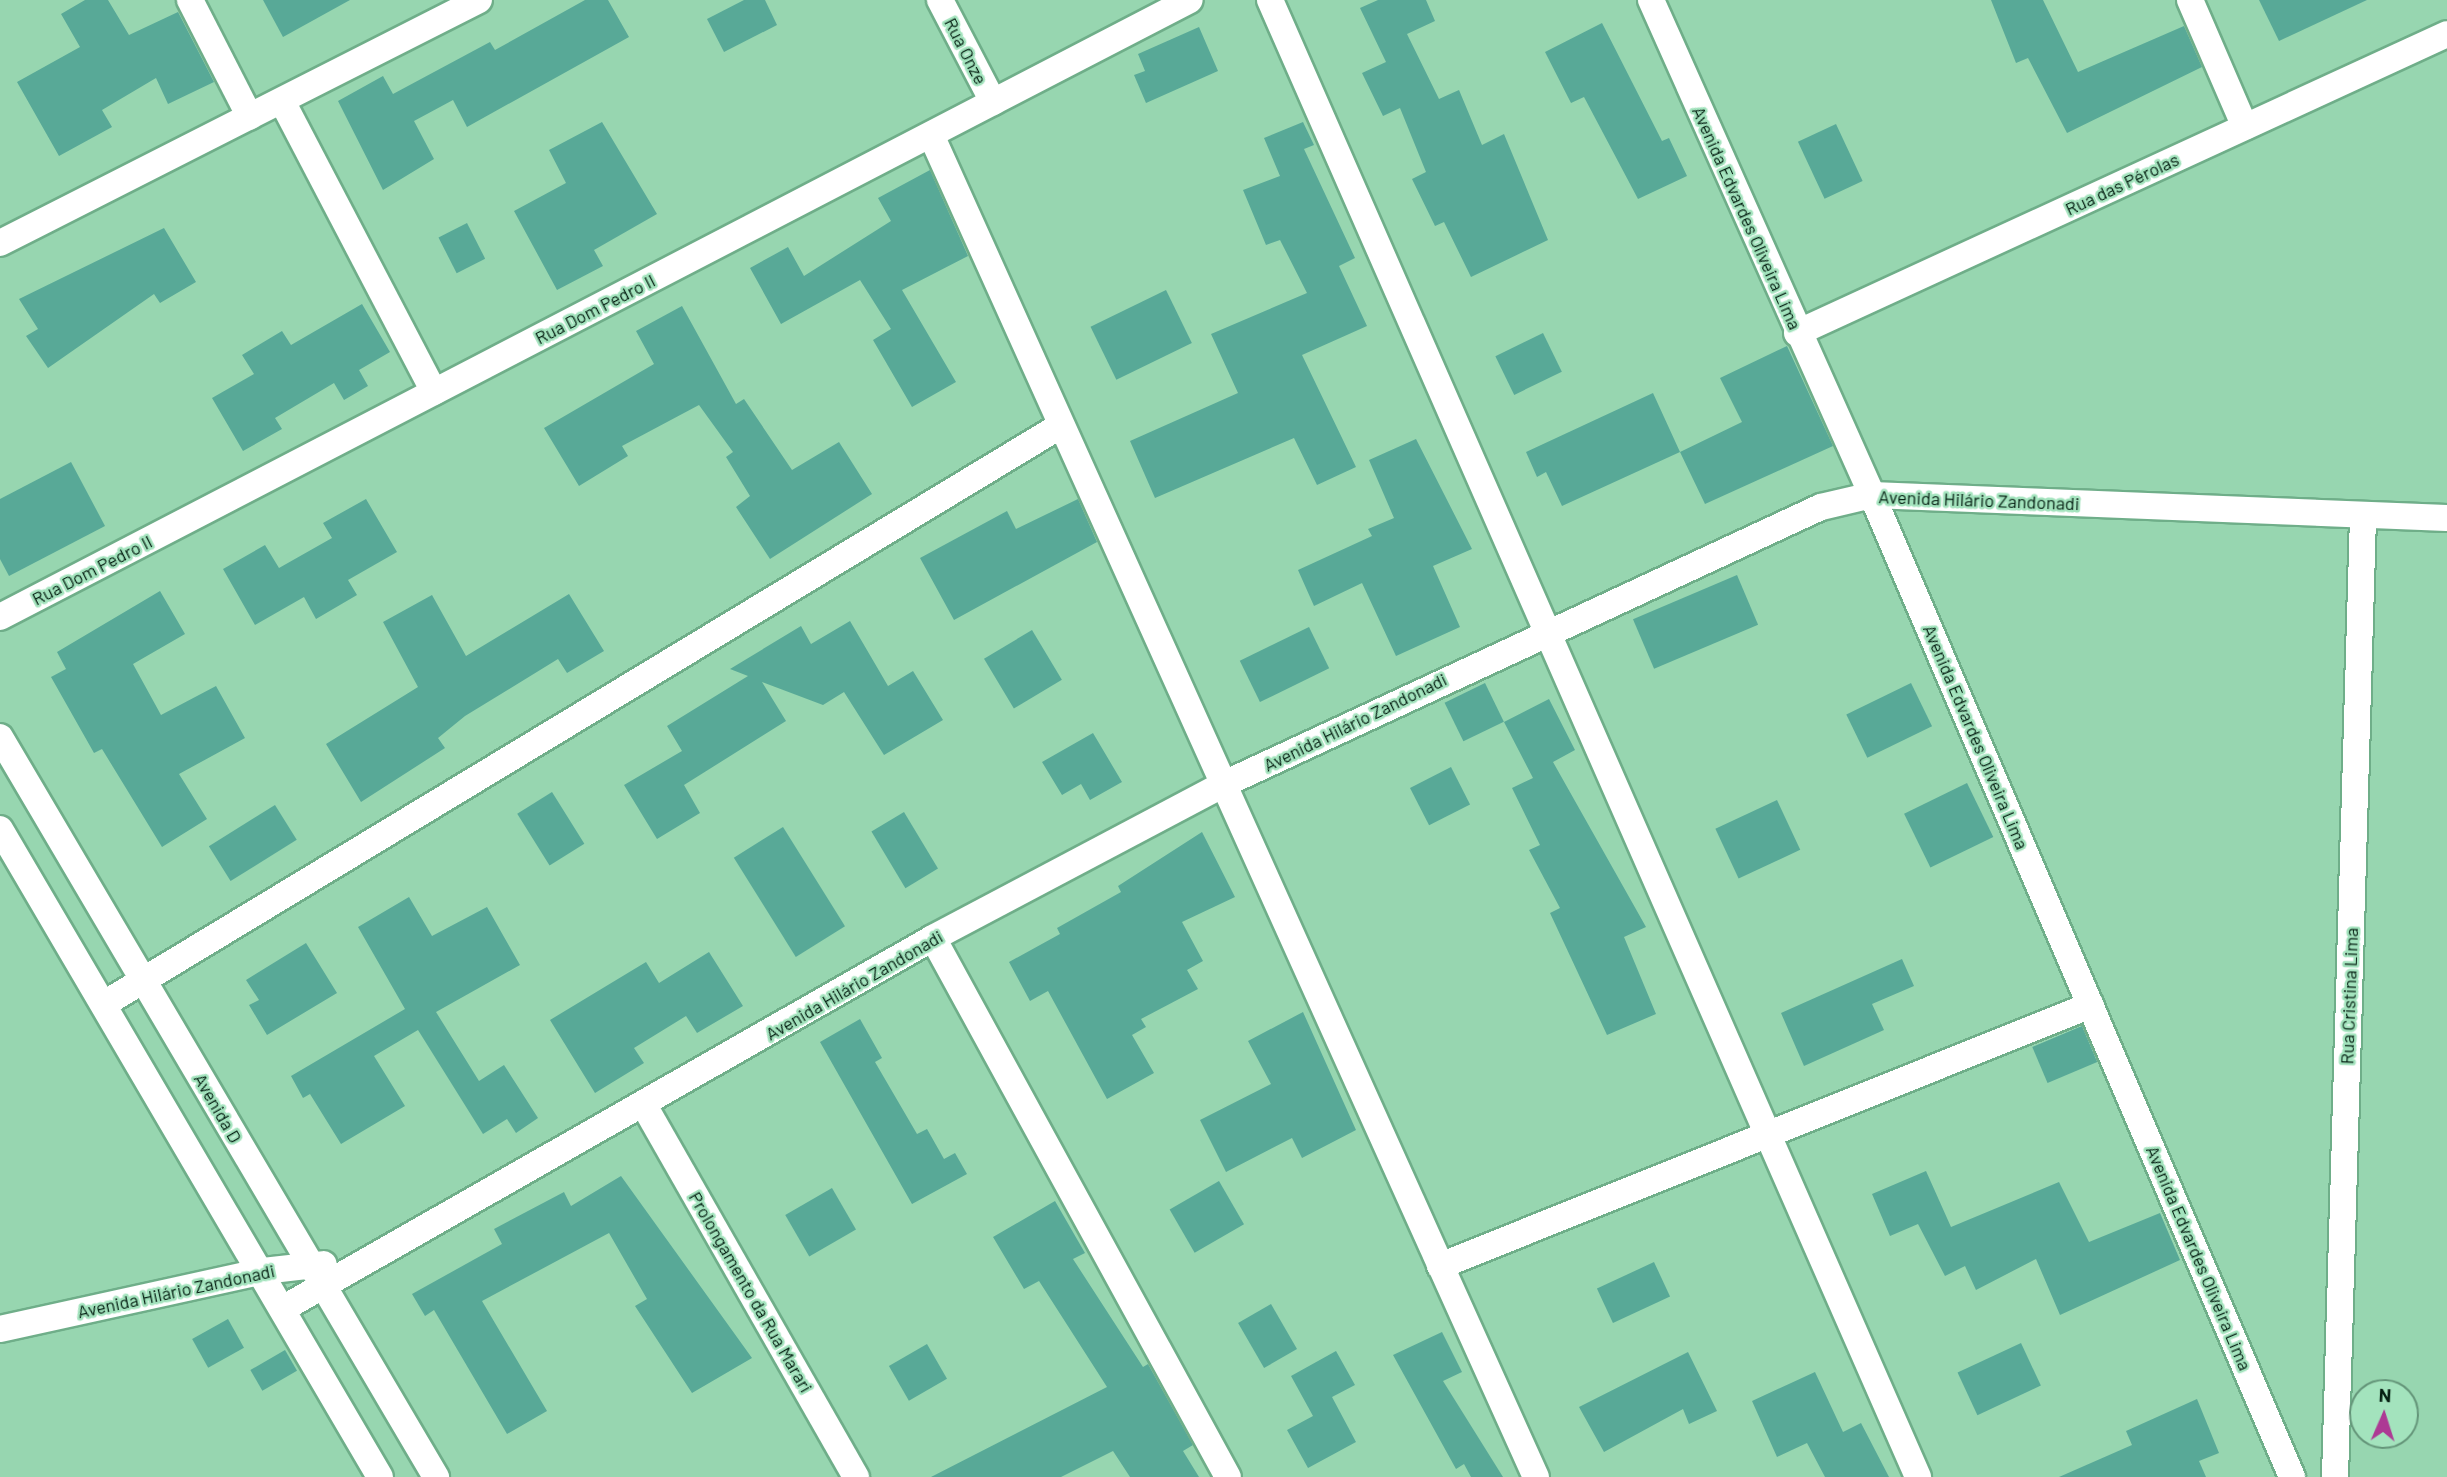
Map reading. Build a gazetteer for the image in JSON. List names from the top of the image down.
{
  "streets": {
    "street": [
      "Rua Onze",
      "Rua das Pérolas",
      "Avenida Edvardes Oliveira Lima",
      "Rua Dom Pedro II",
      "Avenida Hilário Zandonadi",
      "Rua Cristina Lima",
      "Avenida D",
      "Prolongamento da Rua Marari"
    ]
  },
  "crossings": [
    ["Rua Onze", "Rua Dom Pedro II"],
    ["Rua das Pérolas", "Avenida Edvardes Oliveira Lima"],
    ["Avenida Edvardes Oliveira Lima", "Avenida Hilário Zandonadi"],
    ["Avenida Hilário Zandonadi", "Rua Cristina Lima"],
    ["Avenida Hilário Zandonadi", "Avenida D"],
    ["Avenida Hilário Zandonadi", "Prolongamento da Rua Marari"]
  ],
  "north": "top"
}
